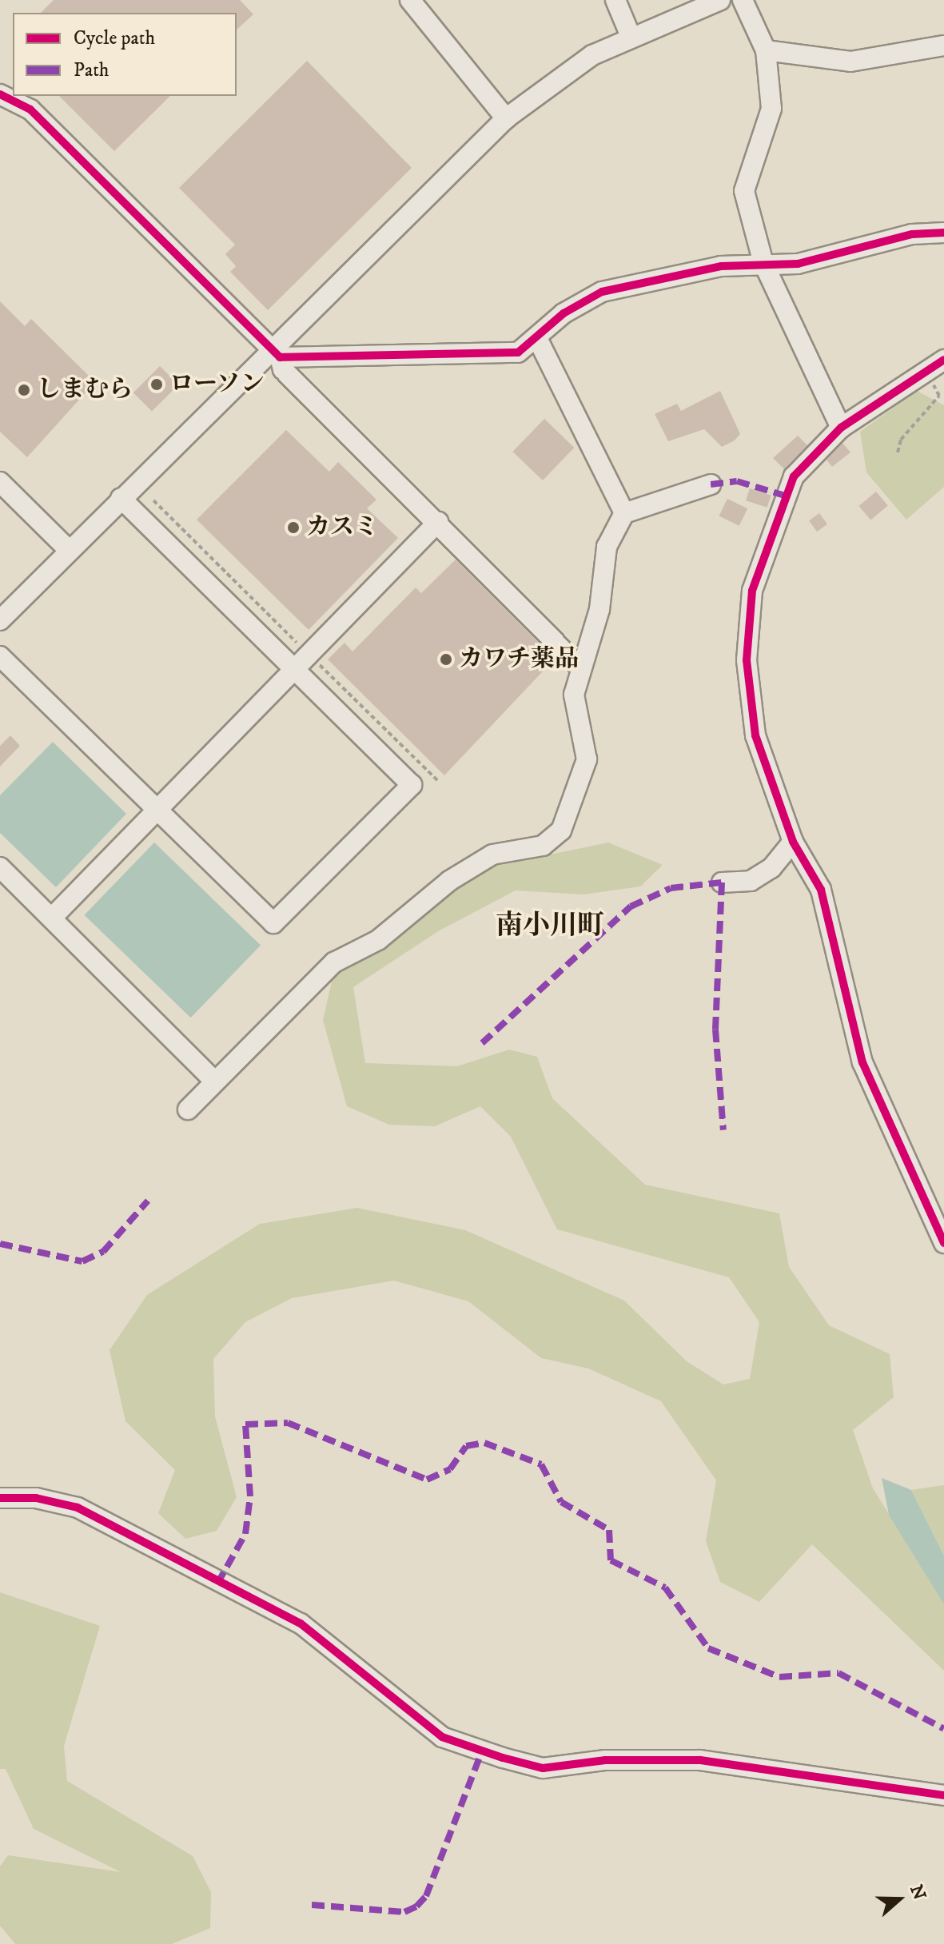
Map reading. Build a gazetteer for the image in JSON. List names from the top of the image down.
{
  "districts": ["南小川町"],
  "places": [
    "ローソン",
    "しまむら",
    "カスミ",
    "カワチ薬品"
  ],
  "legend": ["Cycle path", "Path"],
  "north": "right"
}
